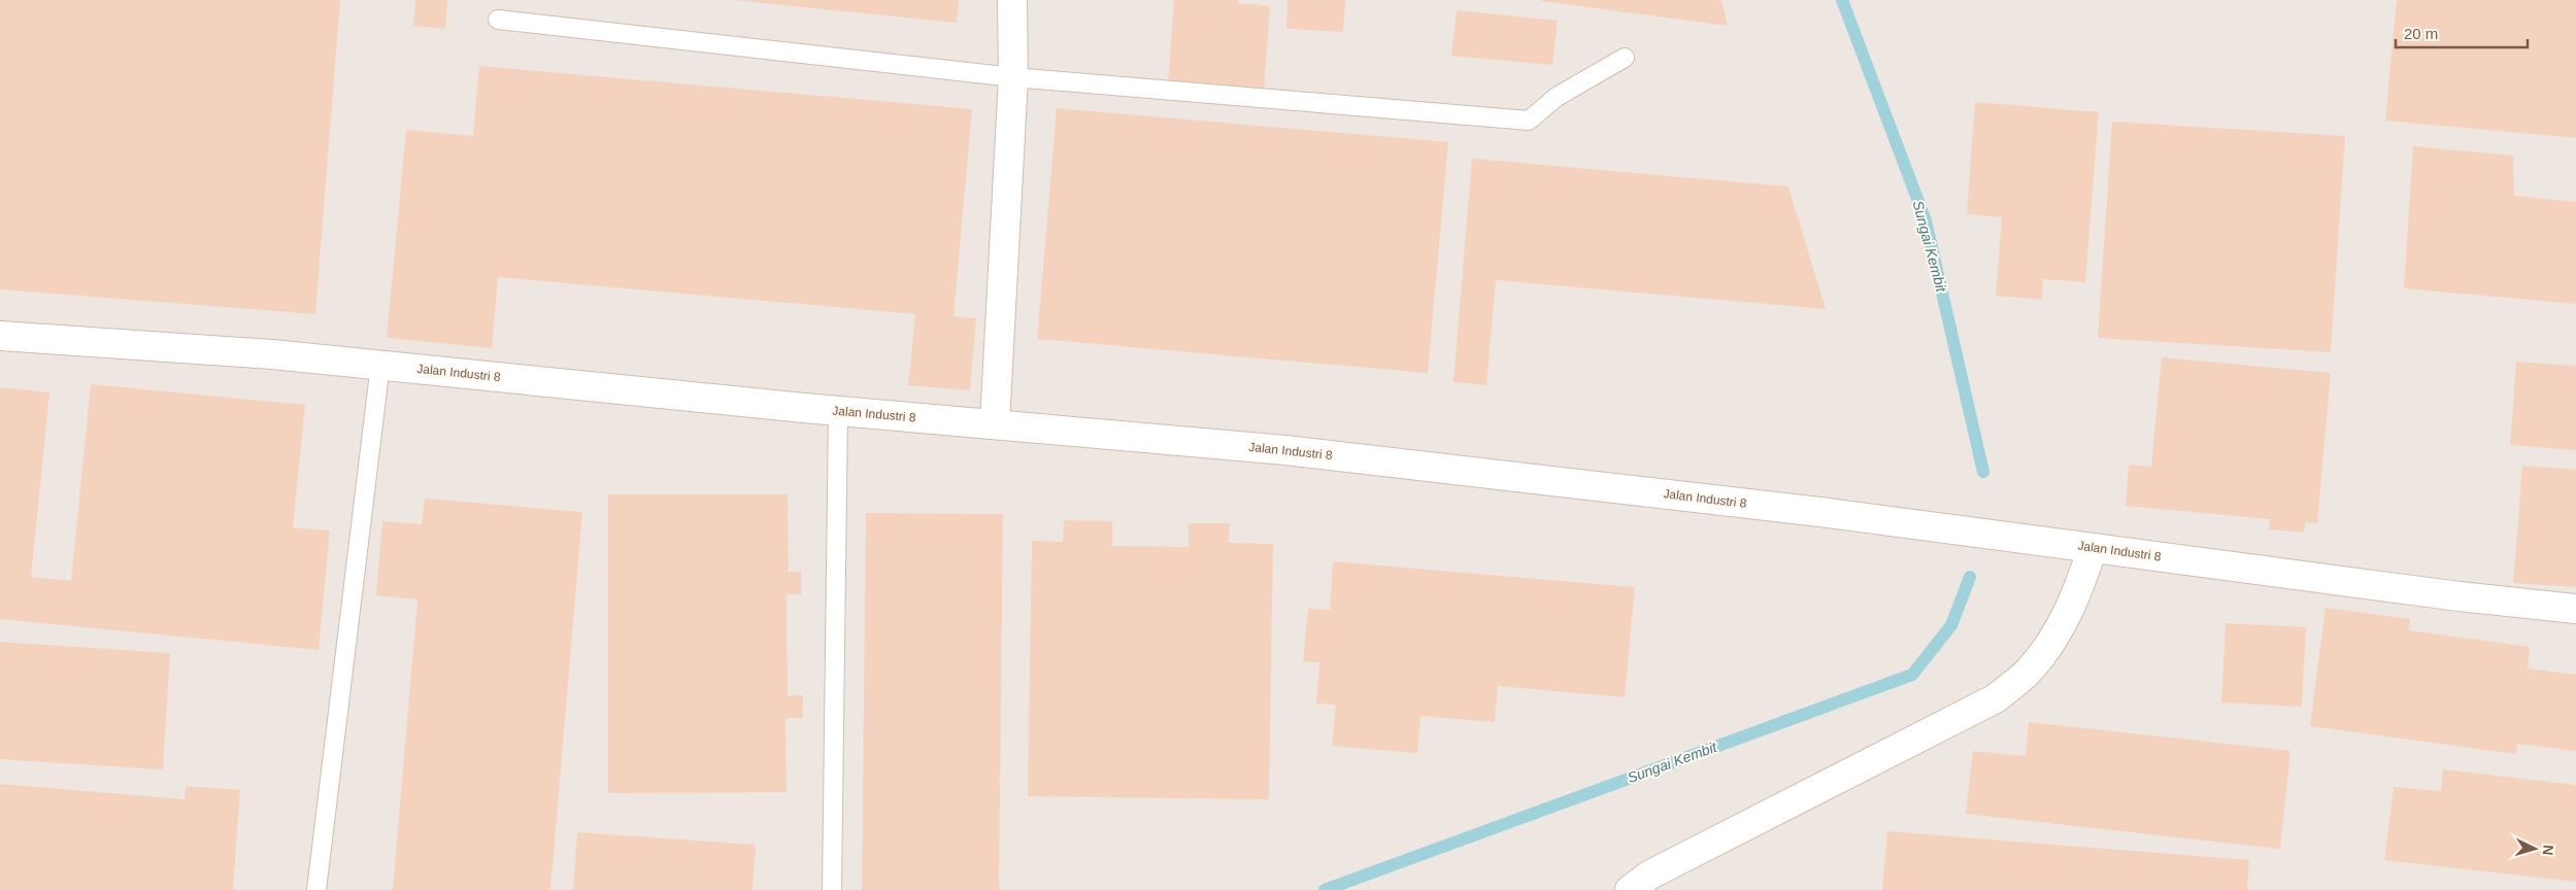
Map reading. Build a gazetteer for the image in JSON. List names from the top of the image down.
{
  "streets": {
    "street": ["Jalan Industri 8"]
  },
  "water": ["Sungai Kembit"],
  "scale_bar": "20 m",
  "north": "right"
}
